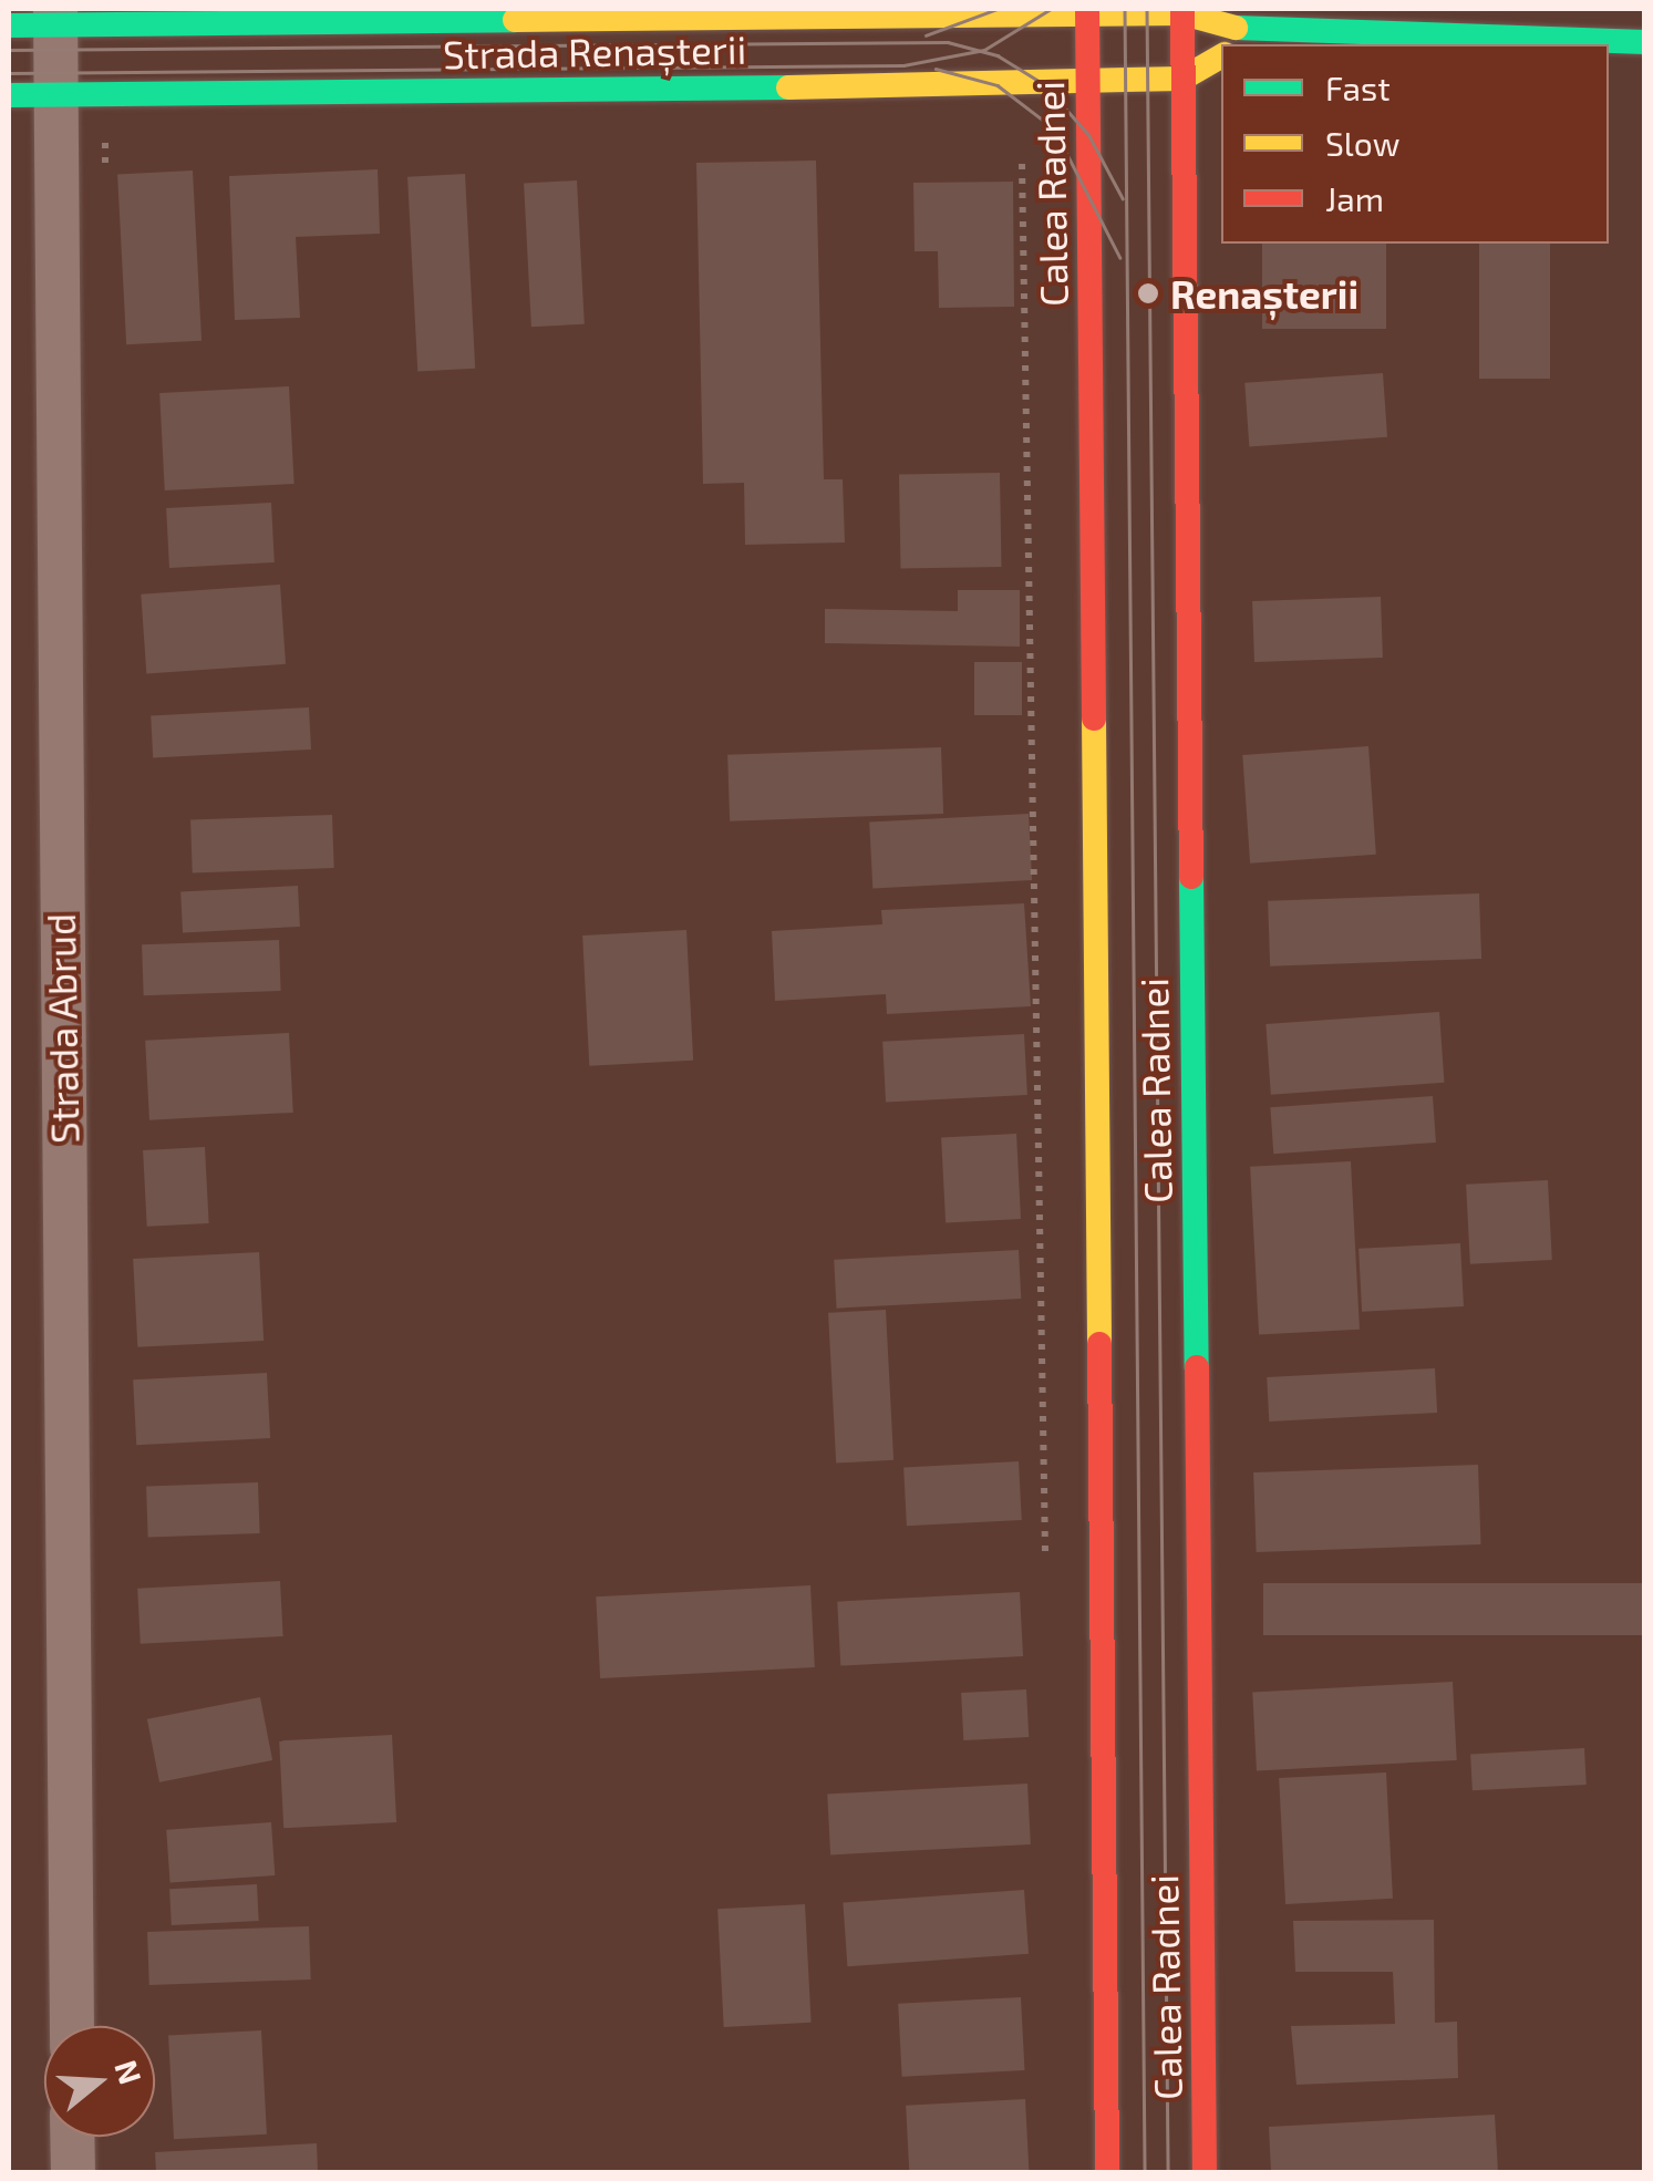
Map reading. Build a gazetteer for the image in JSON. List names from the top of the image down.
{
  "streets": {
    "main road": ["Strada Renașterii", "Calea Radnei"],
    "street": ["Strada Abrud"]
  },
  "crossings": [
    ["Strada Renașterii", "Calea Radnei"],
    ["Strada Renașterii", "Strada Abrud"]
  ],
  "places": ["Renașterii"],
  "legend": ["Fast", "Slow", "Jam"],
  "north": "right"
}
